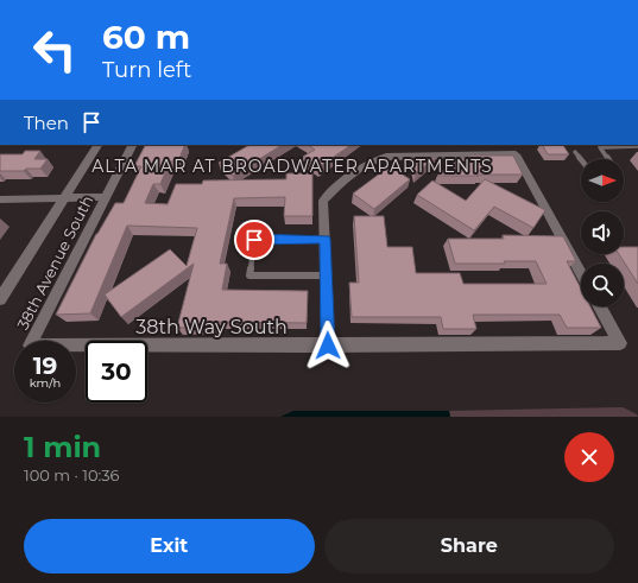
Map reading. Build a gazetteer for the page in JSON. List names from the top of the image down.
{
  "streets": {
    "street": ["38th Avenue South", "38th Way South"]
  },
  "districts": ["ALTA MAR AT BROADWATER APARTMENTS"],
  "north": "right",
  "page": {
    "turn": ["60 m", "Turn left"],
    "then": "Then",
    "speed": "19 km/h",
    "limit": "30",
    "heading": ["1 min", "100 m · 10:36"],
    "buttons": ["Exit", "Share"]
  }
}
